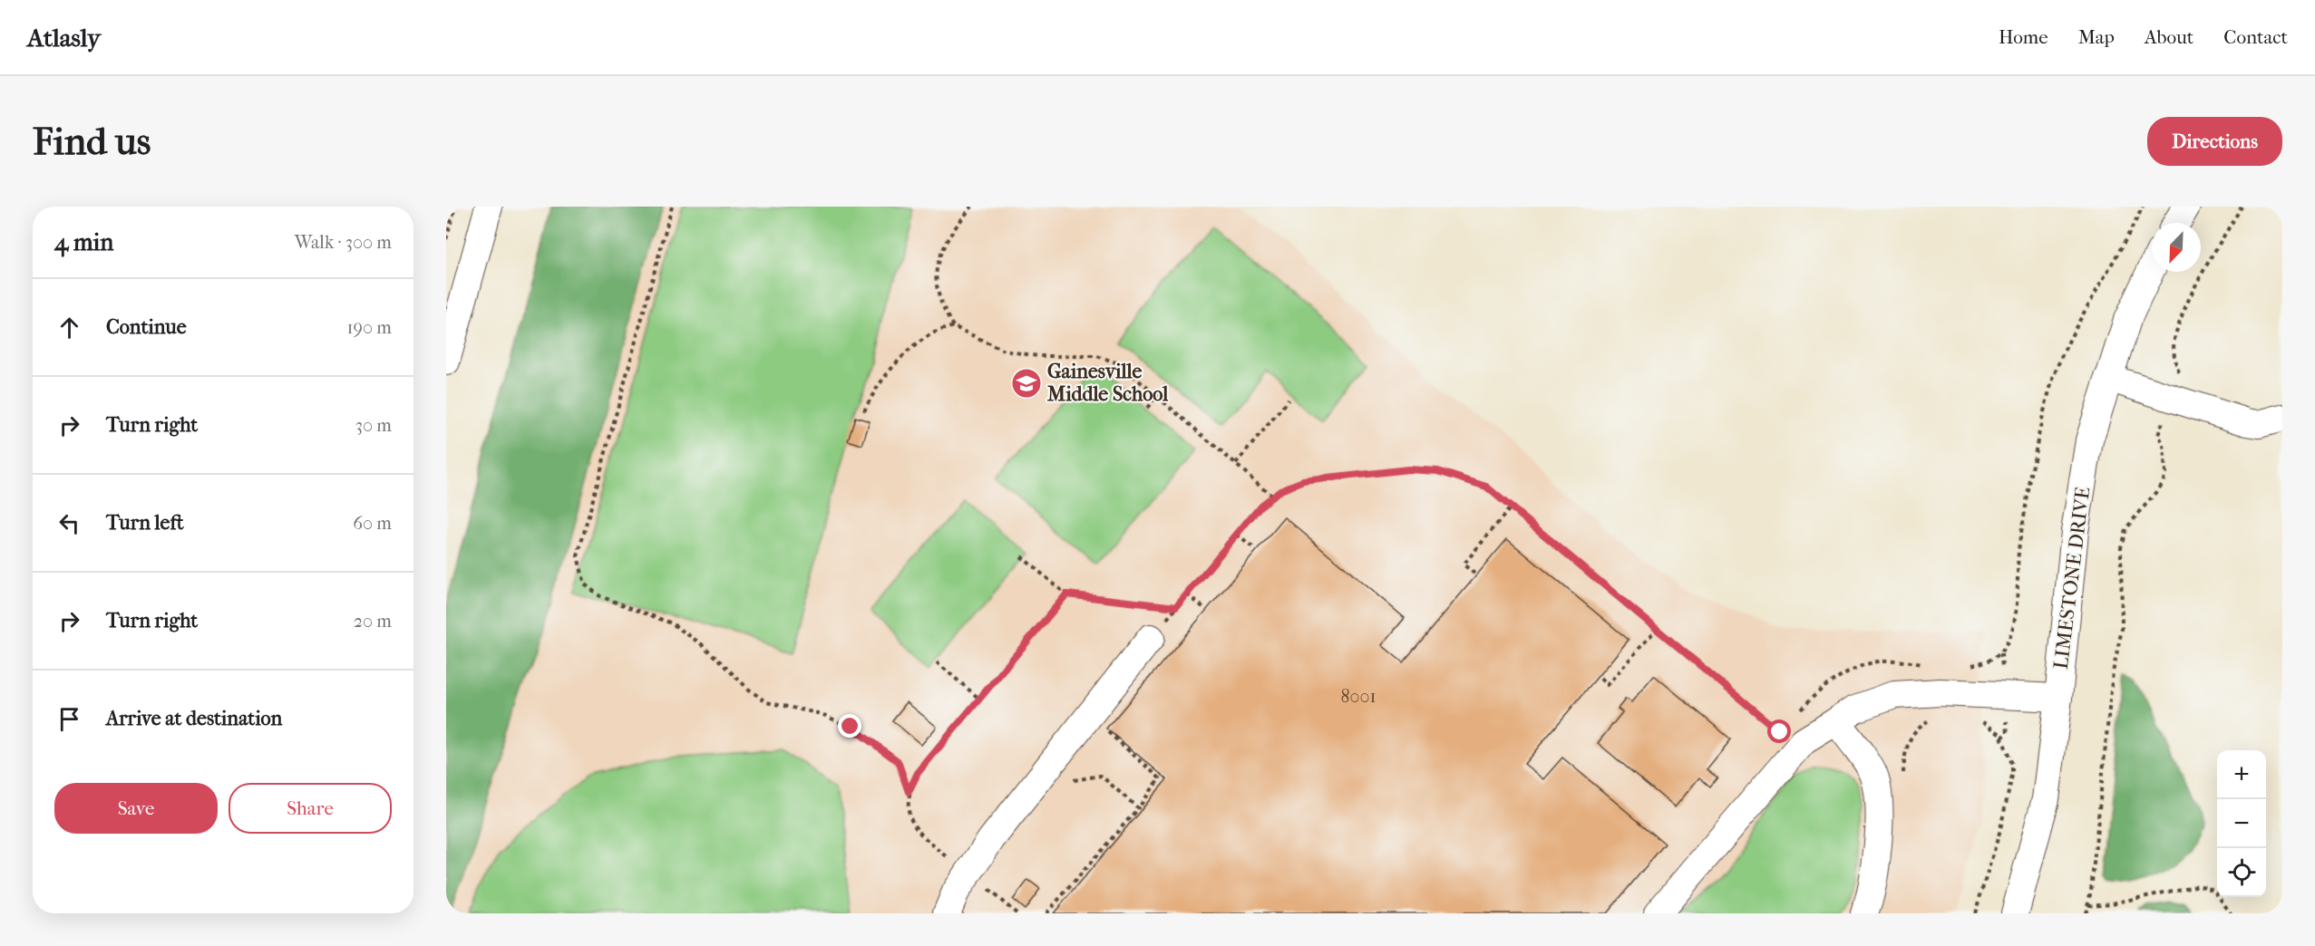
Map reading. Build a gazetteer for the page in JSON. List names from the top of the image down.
{
  "streets": {
    "street": ["LIMESTONE DRIVE"]
  },
  "places": {
    "school or university": ["Gainesville Middle School"]
  },
  "house_numbers": ["8001"],
  "north": "bottom left",
  "page": {
    "header": "Atlasly",
    "nav": [
      "Home",
      "Map",
      "About",
      "Contact"
    ],
    "buttons": [
      "Directions",
      ["Save", "Share"]
    ],
    "title": "Find us",
    "heading": ["4 min", "Walk · 300 m"],
    "list": [
      ["Continue", "190 m"],
      ["Turn right", "30 m"],
      ["Turn left", "60 m"],
      ["Turn right", "20 m"],
      "Arrive at destination"
    ],
    "map_buttons": ["+", "−"]
  }
}
